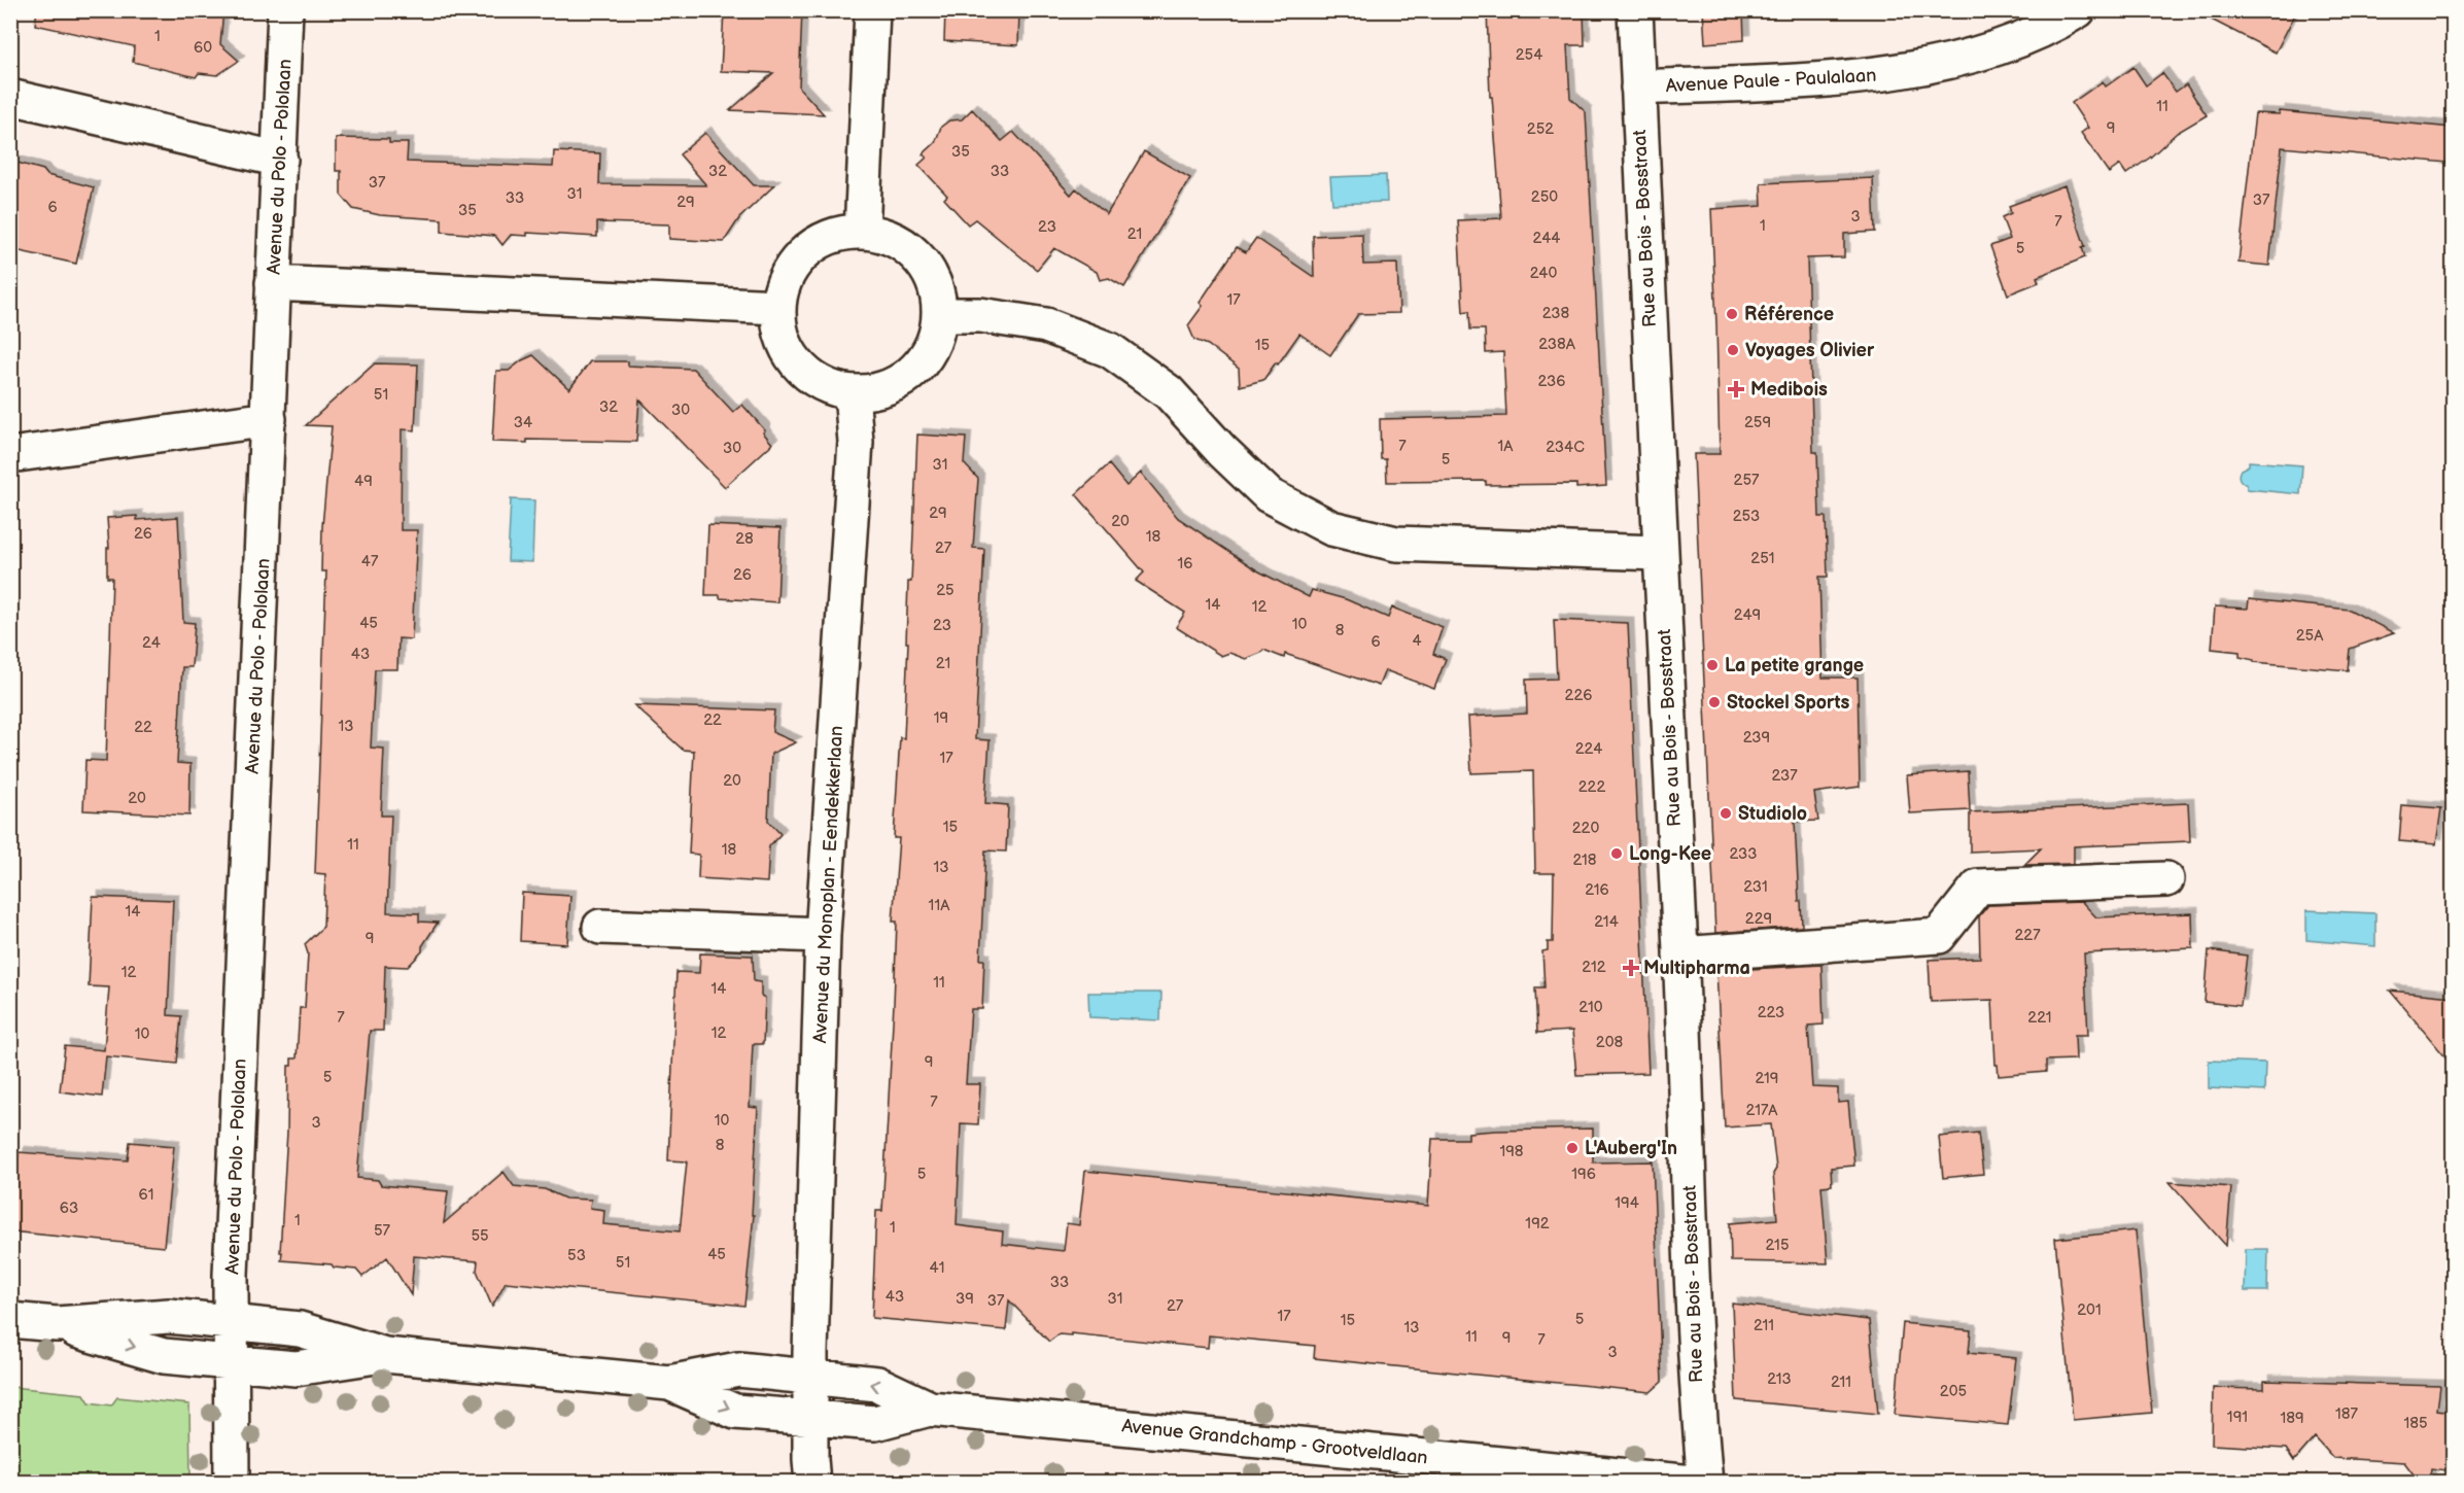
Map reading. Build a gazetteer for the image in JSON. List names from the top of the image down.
{
  "streets": {
    "street": [
      "Avenue Paule - Paulalaan",
      "Avenue du Polo - Pololaan",
      "Rue au Bois - Bosstraat",
      "Avenue du Monoplan - Eendekkerlaan",
      "Avenue Grandchamp - Grootveldlaan"
    ]
  },
  "crossings": [
    ["Avenue Paule - Paulalaan", "Rue au Bois - Bosstraat"],
    ["Avenue du Polo - Pololaan", "Avenue Grandchamp - Grootveldlaan"],
    ["Avenue du Monoplan - Eendekkerlaan", "Avenue Grandchamp - Grootveldlaan"]
  ],
  "places": {
    "other": [
      "Référence",
      "Voyages Olivier",
      "La petite grange",
      "Stockel Sports",
      "Studiolo",
      "Long-Kee",
      "L'Auberg'In"
    ],
    "health": ["Medibois", "Multipharma"]
  },
  "house_numbers": [
    "1",
    "60",
    "254",
    "11",
    "9",
    "252",
    "35",
    "32",
    "33",
    "37",
    "31",
    "250",
    "33",
    "37",
    "29",
    "6",
    "35",
    "3",
    "7",
    "1",
    "23",
    "21",
    "244",
    "5",
    "240",
    "17",
    "238",
    "238A",
    "15",
    "236",
    "51",
    "32",
    "30",
    "34",
    "259",
    "7",
    "1A",
    "234C",
    "30",
    "5",
    "31",
    "257",
    "49",
    "29",
    "253",
    "20",
    "26",
    "18",
    "28",
    "27",
    "251",
    "47",
    "16",
    "26",
    "25",
    "14",
    "12",
    "249",
    "45",
    "10",
    "23",
    "8",
    "25A",
    "4",
    "6",
    "24",
    "43",
    "21",
    "226",
    "19",
    "22",
    "13",
    "22",
    "239",
    "224",
    "17",
    "237",
    "20",
    "222",
    "20",
    "15",
    "220",
    "11",
    "18",
    "233",
    "218",
    "13",
    "231",
    "216",
    "11A",
    "14",
    "229",
    "214",
    "227",
    "9",
    "212",
    "12",
    "11",
    "14",
    "210",
    "223",
    "7",
    "221",
    "12",
    "10",
    "208",
    "9",
    "5",
    "219",
    "7",
    "217A",
    "10",
    "3",
    "8",
    "198",
    "5",
    "196",
    "61",
    "194",
    "63",
    "1",
    "192",
    "1",
    "57",
    "55",
    "215",
    "45",
    "53",
    "51",
    "41",
    "33",
    "43",
    "39",
    "31",
    "37",
    "27",
    "201",
    "17",
    "5",
    "15",
    "211",
    "13",
    "11",
    "9",
    "7",
    "3",
    "213",
    "211",
    "205",
    "187",
    "191",
    "189",
    "185"
  ]
}
